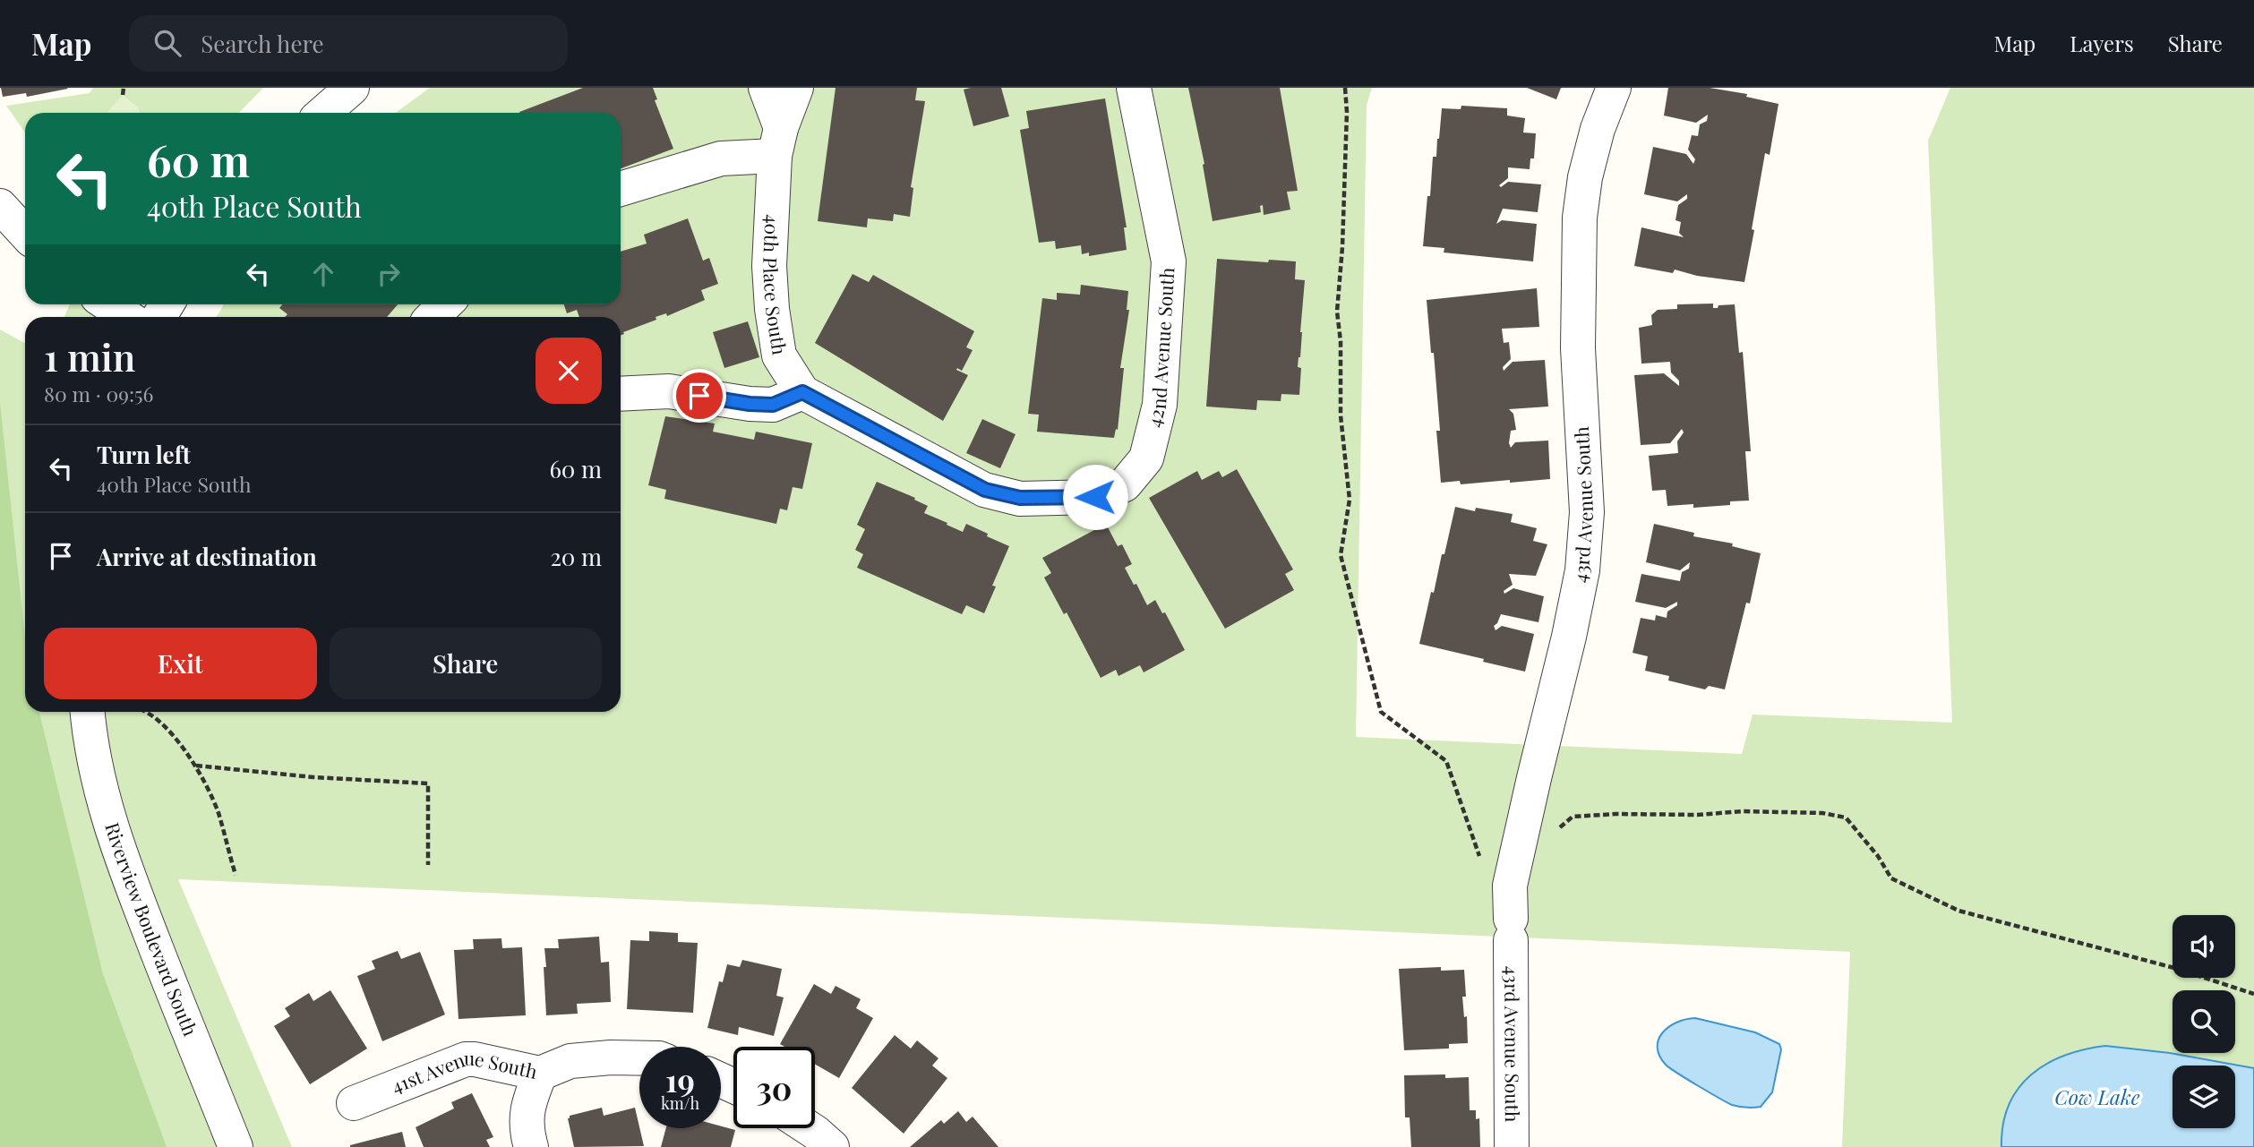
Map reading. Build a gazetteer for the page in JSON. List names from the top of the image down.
{
  "streets": {
    "street": [
      "40th Place South",
      "42nd Avenue South",
      "43rd Avenue South",
      "Riverview Boulevard South",
      "41st Avenue South"
    ]
  },
  "crossings": [
    ["40th Place South", "42nd Avenue South"]
  ],
  "water": ["Cow Lake"],
  "page": {
    "header": "Map",
    "search": "Search here",
    "nav": ["Map", "Layers", "Share"],
    "turn": ["60 m", "40th Place South"],
    "heading": ["1 min", "80 m · 09:56"],
    "list": [
      {
        "name": "Turn left",
        "note": "40th Place South",
        "value": "60 m"
      },
      {
        "name": "Arrive at destination",
        "value": "20 m"
      }
    ],
    "buttons": ["Exit", "Share"],
    "speed": "19 km/h",
    "limit": "30"
  }
}
